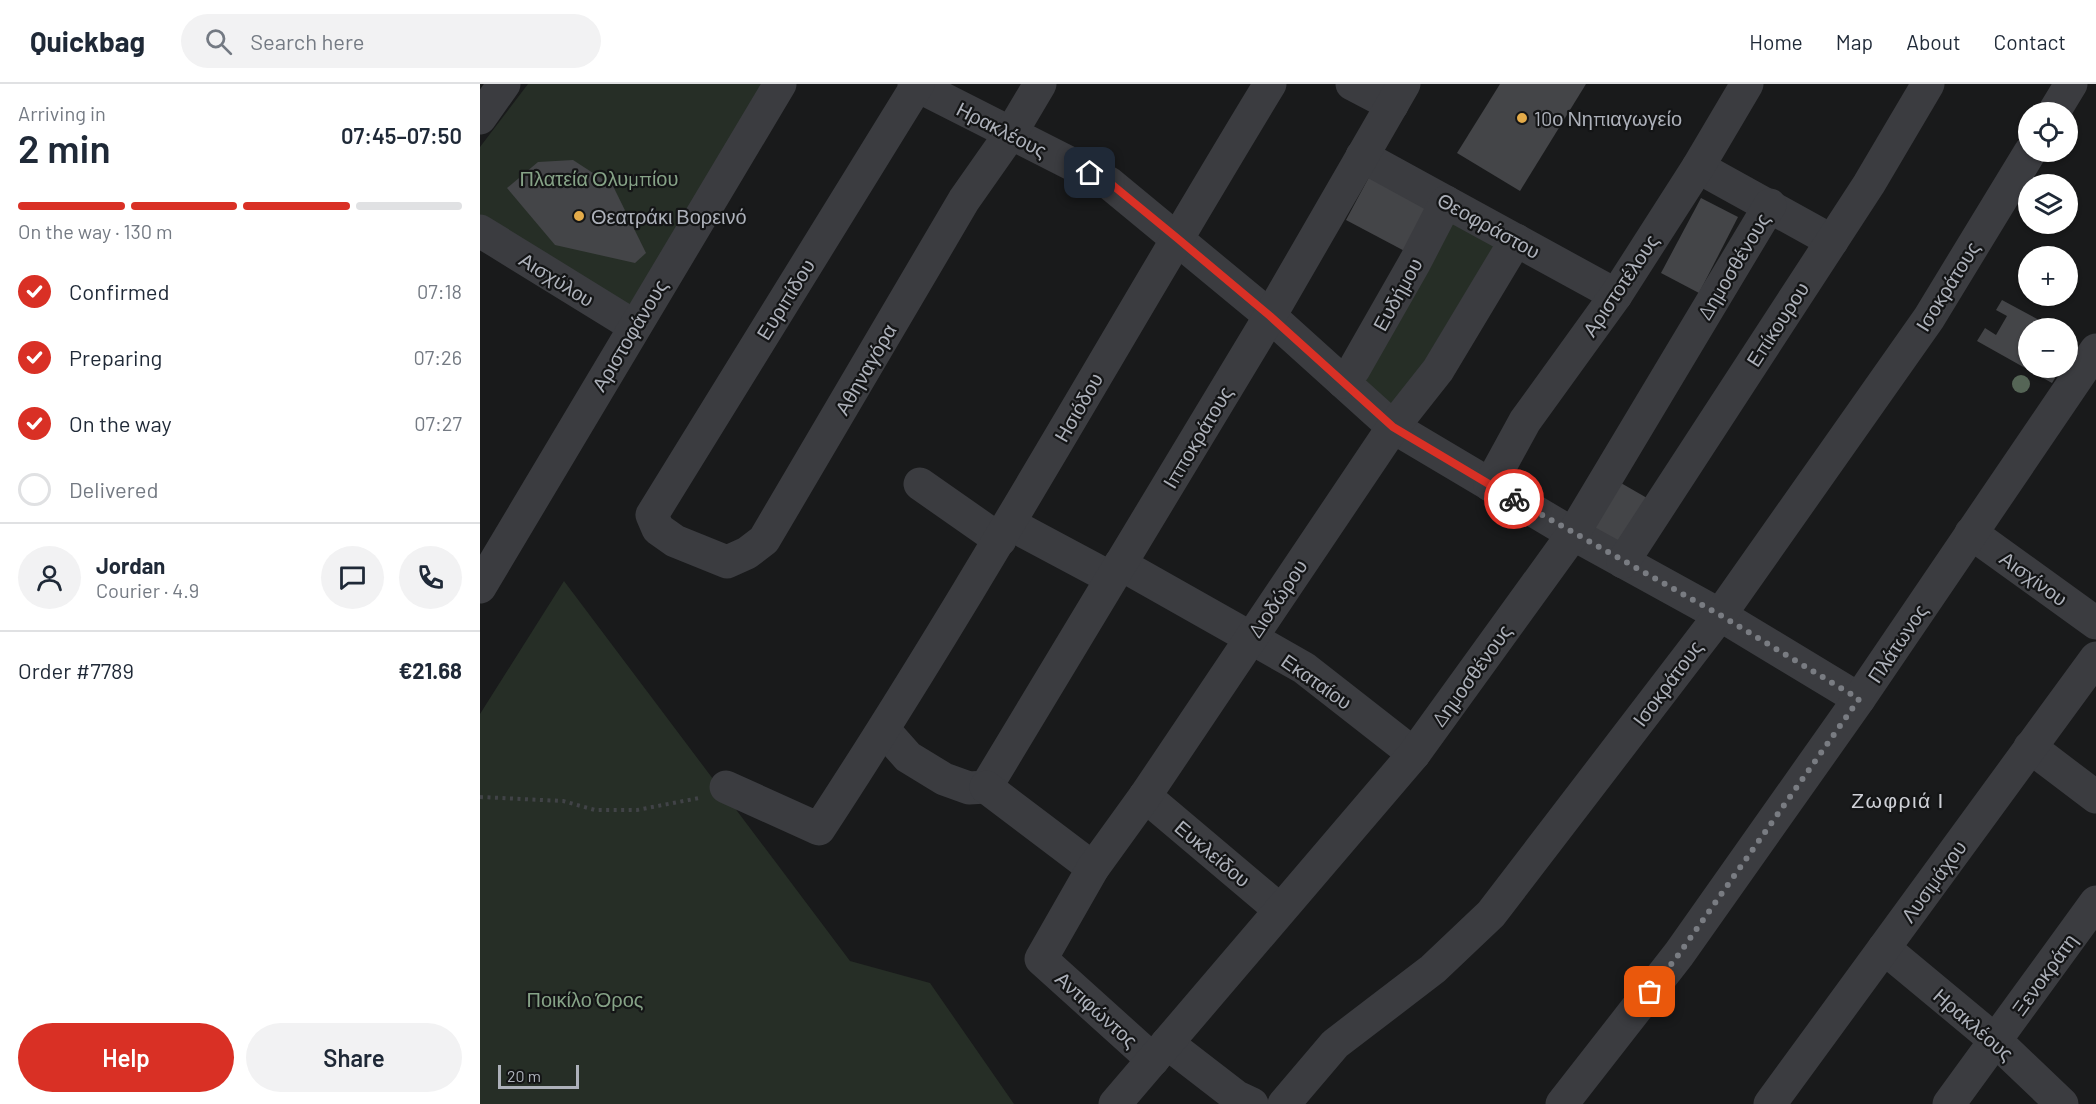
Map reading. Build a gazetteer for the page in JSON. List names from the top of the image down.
{
  "streets": {
    "street": [
      "Ηρακλέους",
      "Θεοφράστου",
      "Δημοσθένους",
      "Αισχύλου",
      "Αριστοτέλους",
      "Ισοκράτους",
      "Ευδήμου",
      "Ευριπίδου",
      "Επίκουρου",
      "Αριστοφάνους",
      "Αθηναγόρα",
      "Ησιόδου",
      "Ιπποκράτους",
      "Αισχίνου",
      "Διοδώρου",
      "Πλάτωνος",
      "Εκαταίου",
      "Ευκλείδου",
      "Λυσιμάχου",
      "Ξενοκράτη",
      "Αντιφώντος"
    ]
  },
  "crossings": [
    ["Ηρακλέους", "Δημοσθένους"],
    ["Ηρακλέους", "Αριστοτέλους"],
    ["Ηρακλέους", "Ισοκράτους"],
    ["Ηρακλέους", "Ευδήμου"],
    ["Ηρακλέους", "Ευριπίδου"],
    ["Ηρακλέους", "Επίκουρου"],
    ["Ηρακλέους", "Αθηναγόρα"],
    ["Ηρακλέους", "Ησιόδου"],
    ["Ηρακλέους", "Ιπποκράτους"],
    ["Ηρακλέους", "Διοδώρου"],
    ["Ηρακλέους", "Πλάτωνος"],
    ["Ηρακλέους", "Λυσιμάχου"],
    ["Ηρακλέους", "Ξενοκράτη"],
    ["Θεοφράστου", "Αριστοτέλους"],
    ["Θεοφράστου", "Ευδήμου"],
    ["Θεοφράστου", "Ιπποκράτους"],
    ["Θεοφράστου", "Διοδώρου"],
    ["Δημοσθένους", "Εκαταίου"],
    ["Δημοσθένους", "Ευκλείδου"],
    ["Δημοσθένους", "Αντιφώντος"],
    ["Αισχύλου", "Αριστοφάνους"],
    ["Ευριπίδου", "Αθηναγόρα"],
    ["Ησιόδου", "Εκαταίου"],
    ["Ιπποκράτους", "Εκαταίου"],
    ["Αισχίνου", "Πλάτωνος"],
    ["Διοδώρου", "Εκαταίου"],
    ["Διοδώρου", "Ευκλείδου"],
    ["Διοδώρου", "Αντιφώντος"]
  ],
  "districts": ["Ζωφριά Ι"],
  "parks": ["Πλατεία Ολυμπίου", "Ποικίλο Όρος"],
  "places": ["10ο Νηπιαγωγείο", "Θεατράκι Βορεινό"],
  "scale_bar": "20 m",
  "page": {
    "header": "Quickbag",
    "search": "Search here",
    "nav": [
      "Home",
      "Map",
      "About",
      "Contact"
    ],
    "heading": ["2 min", "Arriving in", "07:45–07:50"],
    "panel": [
      "Jordan",
      "Courier · 4.9",
      "Order #7789",
      "€21.68"
    ],
    "map_buttons": ["+", "−"],
    "bar": "On the way · 130 m",
    "list": [
      ["Confirmed", "07:18"],
      ["Preparing", "07:26"],
      ["On the way", "07:27"],
      "Delivered"
    ],
    "buttons": ["Help", "Share"],
    "scale": "20 m"
  }
}
